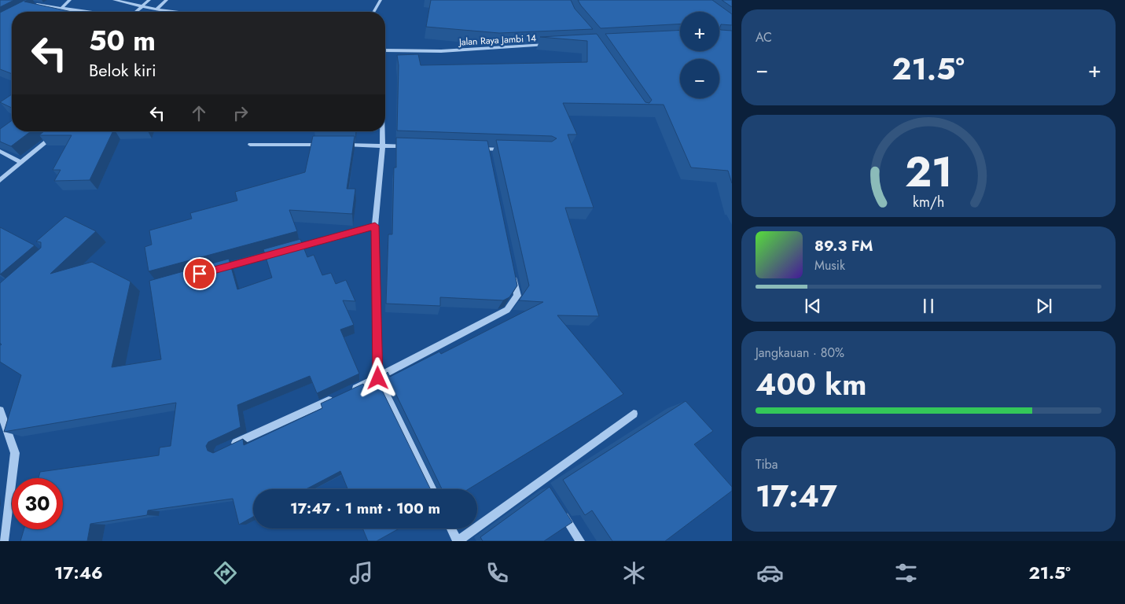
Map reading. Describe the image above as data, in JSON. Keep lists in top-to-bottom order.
{
  "streets": {
    "street": ["Jalan Raya Jambi 14"]
  },
  "page": {
    "tile": [
      "AC",
      ["Jangkauan · 80%", "400 km"],
      ["Tiba", "17:47"]
    ],
    "map_buttons": ["+", "−"],
    "turn": ["50 m", "Belok kiri"],
    "heat": ["−", "21.5°", "+"],
    "song": ["89.3 FM", "Musik"],
    "limit": "30",
    "trip": "17:47 · 1 mnt · 100 m",
    "tabs": ["17:46", "21.5°"],
    "gauge": ["21", "km/h"]
  }
}
